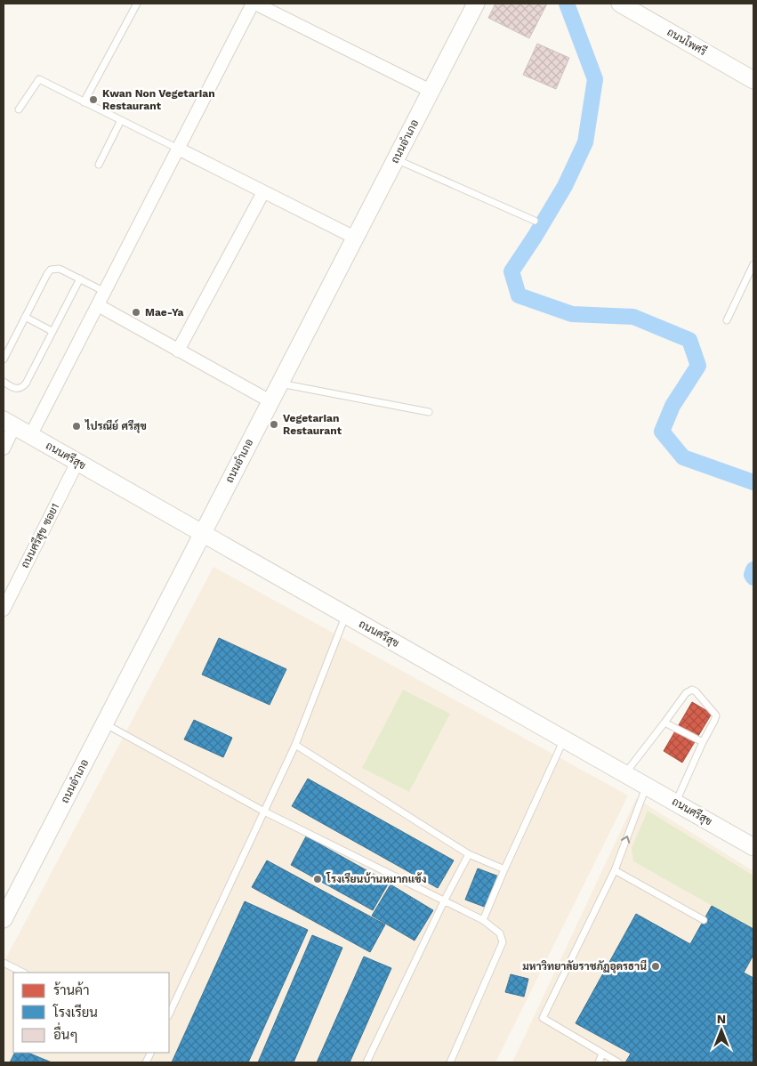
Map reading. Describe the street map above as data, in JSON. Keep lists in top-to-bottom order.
{
  "streets": {
    "street": [
      "ถนนโพศรี",
      "ถนนอำเภอ",
      "ถนนศรีสุข",
      "ถนนศรีสุข ซอย1"
    ]
  },
  "crossings": [
    ["ถนนอำเภอ", "ถนนศรีสุข"],
    ["ถนนศรีสุข", "ถนนศรีสุข ซอย1"]
  ],
  "places": [
    "Kwan Non Vegetarian Restaurant",
    "Mae-Ya",
    "Vegetarian Restaurant",
    "ไปรณีย์ ศรีสุข",
    "โรงเรียนบ้านหมากแข้ง",
    "มหาวิทยาลัยราชภัฏอุดรธานี"
  ],
  "legend": ["ร้านค้า", "โรงเรียน", "อื่นๆ"],
  "north": "top"
}
